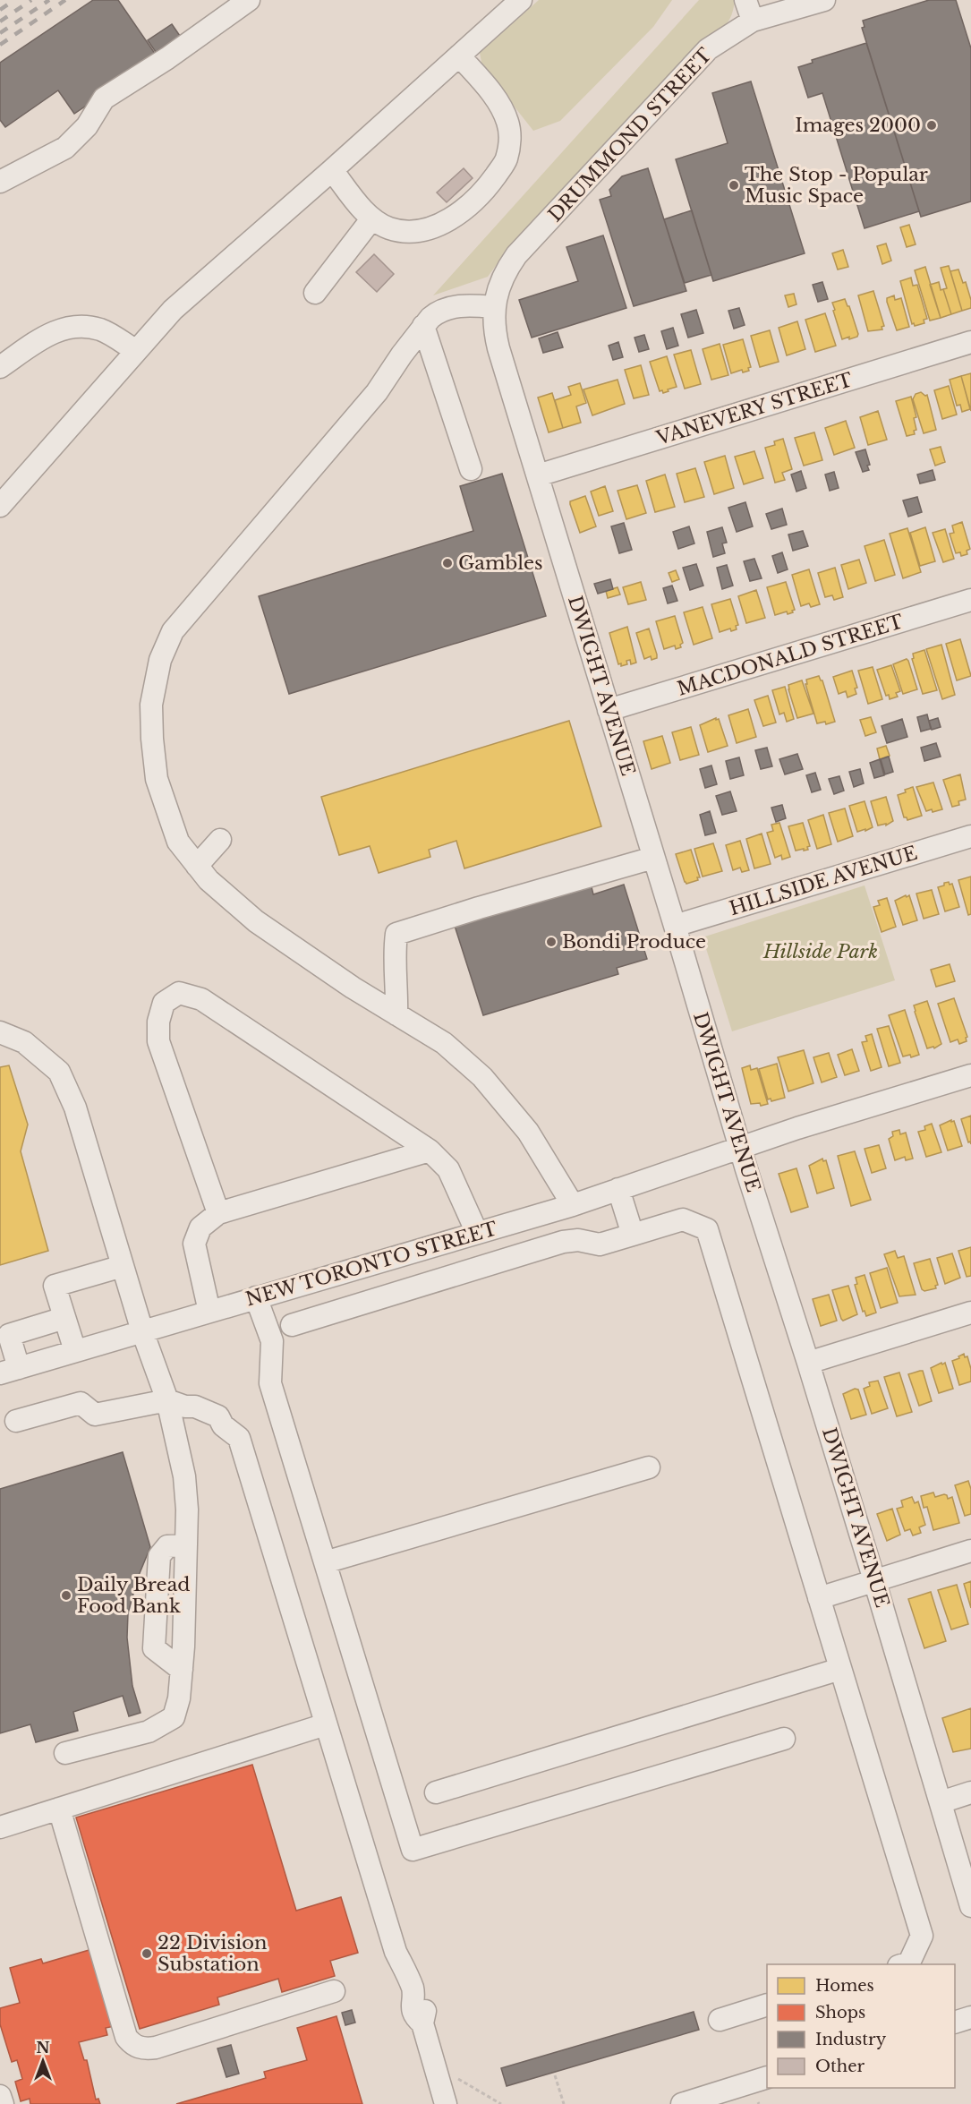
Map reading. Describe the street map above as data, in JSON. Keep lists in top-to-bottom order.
{
  "streets": {
    "street": [
      "DRUMMOND STREET",
      "VANEVERY STREET",
      "MACDONALD STREET",
      "DWIGHT AVENUE",
      "HILLSIDE AVENUE",
      "NEW TORONTO STREET"
    ]
  },
  "crossings": [
    ["DRUMMOND STREET", "DWIGHT AVENUE"],
    ["VANEVERY STREET", "DWIGHT AVENUE"],
    ["MACDONALD STREET", "DWIGHT AVENUE"],
    ["DWIGHT AVENUE", "HILLSIDE AVENUE"],
    ["DWIGHT AVENUE", "NEW TORONTO STREET"]
  ],
  "parks": ["Hillside Park"],
  "places": [
    "Images 2000",
    "The Stop - Popular Music Space",
    "Gambles",
    "Bondi Produce",
    "Daily Bread Food Bank",
    "22 Division Substation"
  ],
  "legend": [
    "Homes",
    "Shops",
    "Industry",
    "Other"
  ],
  "north": "top"
}
